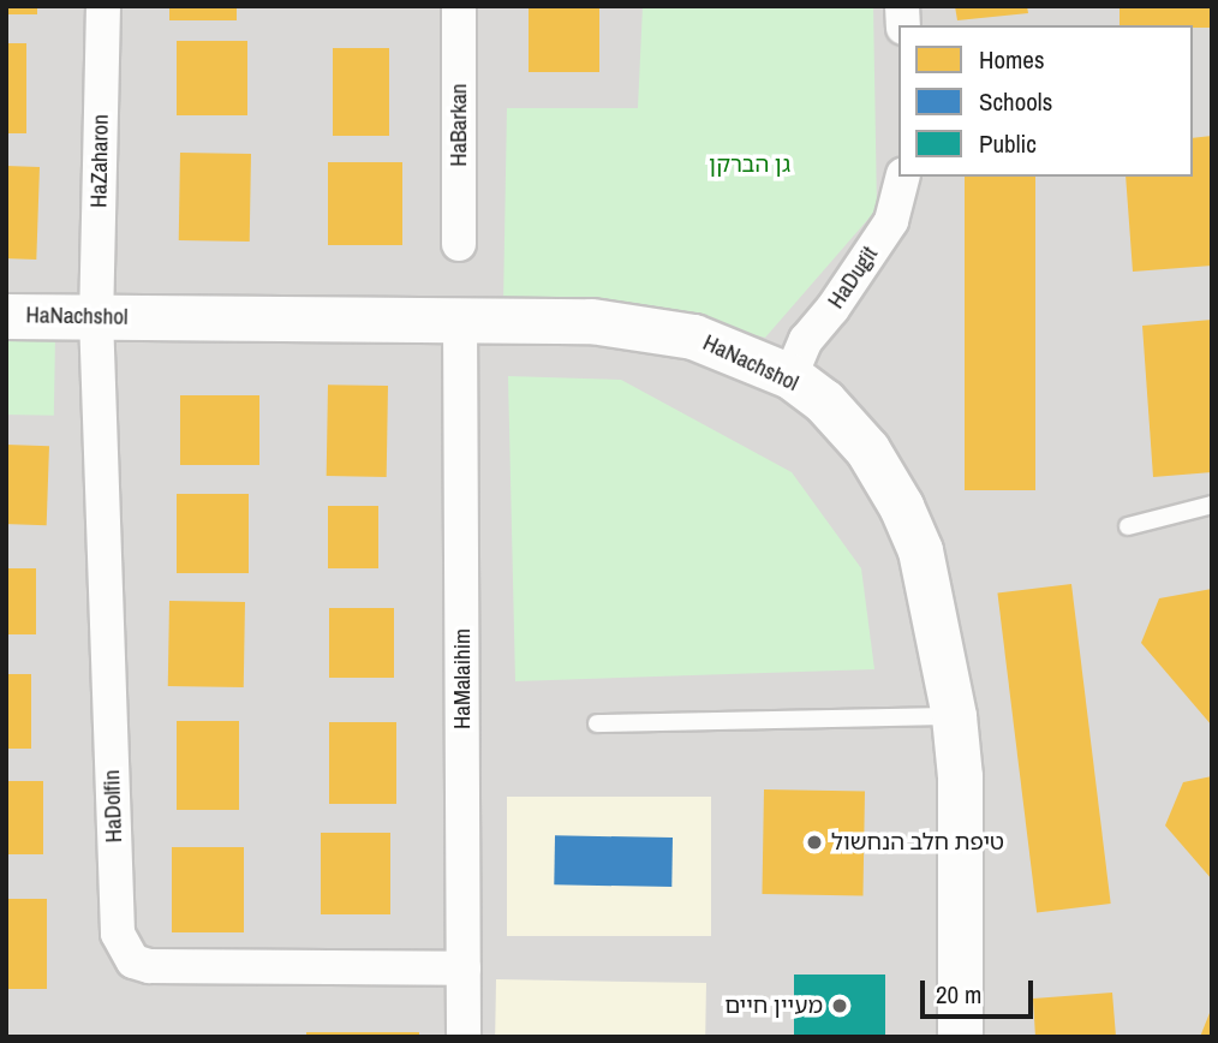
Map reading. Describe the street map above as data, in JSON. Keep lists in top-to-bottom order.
{
  "streets": {
    "street": [
      "HaBarkan",
      "HaZaharon",
      "HaDugit",
      "HaNachshol",
      "HaMalaihim",
      "HaDolfin"
    ]
  },
  "crossings": [
    ["HaZaharon", "HaNachshol"],
    ["HaZaharon", "HaDolfin"],
    ["HaDugit", "HaNachshol"],
    ["HaNachshol", "HaMalaihim"],
    ["HaNachshol", "HaDolfin"],
    ["HaMalaihim", "HaDolfin"]
  ],
  "parks": ["גן הברקן"],
  "places": ["טיפת חלב הנחשול", "מעיין חיים"],
  "legend": ["Homes", "Schools", "Public"],
  "scale_bar": "20 m"
}
